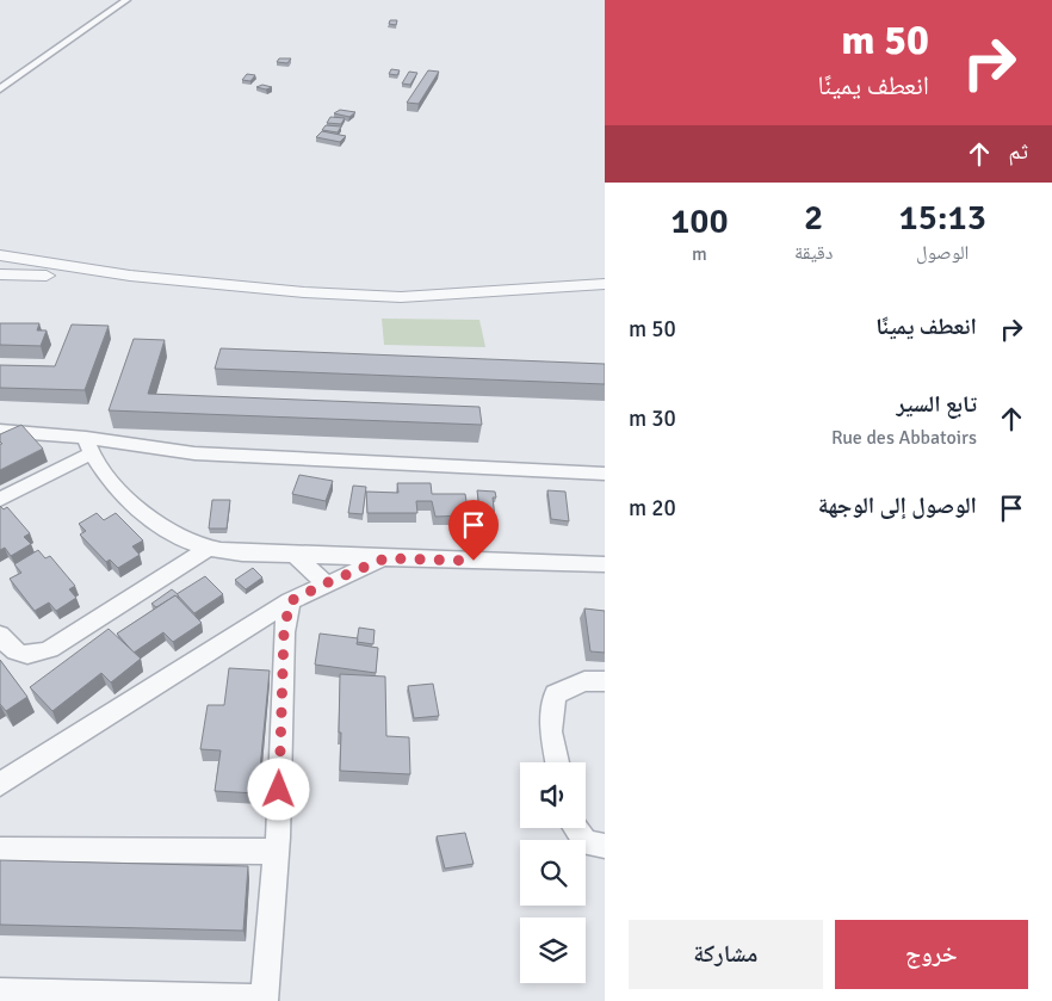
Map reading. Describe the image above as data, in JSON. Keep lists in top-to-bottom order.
{
  "page": {
    "turn": ["50 m", "انعطف يمينًا"],
    "then": "ثم",
    "eta": [
      "15:13",
      "الوصول",
      "2",
      "دقيقة",
      "100",
      "m"
    ],
    "list": [
      {
        "name": "انعطف يمينًا",
        "value": "50 m"
      },
      {
        "name": "تابع السير",
        "note": "Rue des Abbatoirs",
        "value": "30 m"
      },
      {
        "name": "الوصول إلى الوجهة",
        "value": "20 m"
      }
    ],
    "buttons": ["خروج", "مشاركة"]
  }
}
